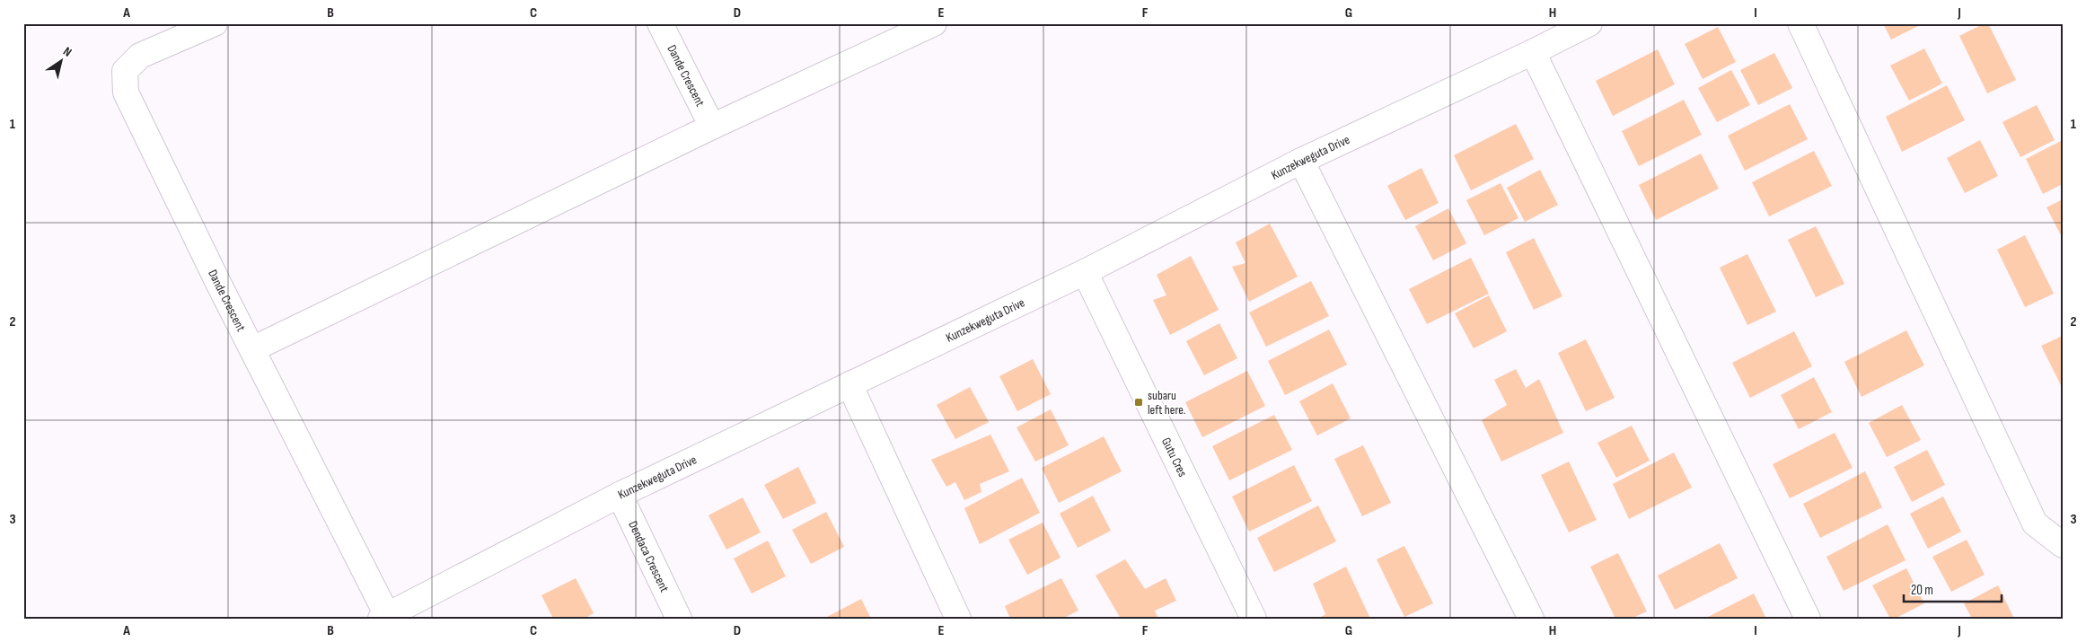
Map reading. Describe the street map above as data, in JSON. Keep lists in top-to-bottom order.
{
  "streets": {
    "street": [
      "Dande Crescent",
      "Kunzekweguta Drive",
      "Gutu Cres",
      "Dendaca Crescent"
    ]
  },
  "crossings": [
    ["Dande Crescent", "Kunzekweguta Drive"],
    ["Kunzekweguta Drive", "Gutu Cres"],
    ["Kunzekweguta Drive", "Dendaca Crescent"]
  ],
  "places": {
    "transit": ["subaru left here."]
  },
  "scale_bar": "20 m",
  "north": "top right",
  "grid": {
    "columns": [
      "A",
      "B",
      "C",
      "D",
      "E",
      "F",
      "G",
      "H",
      "I",
      "J"
    ],
    "rows": ["1", "2", "3"]
  }
}
